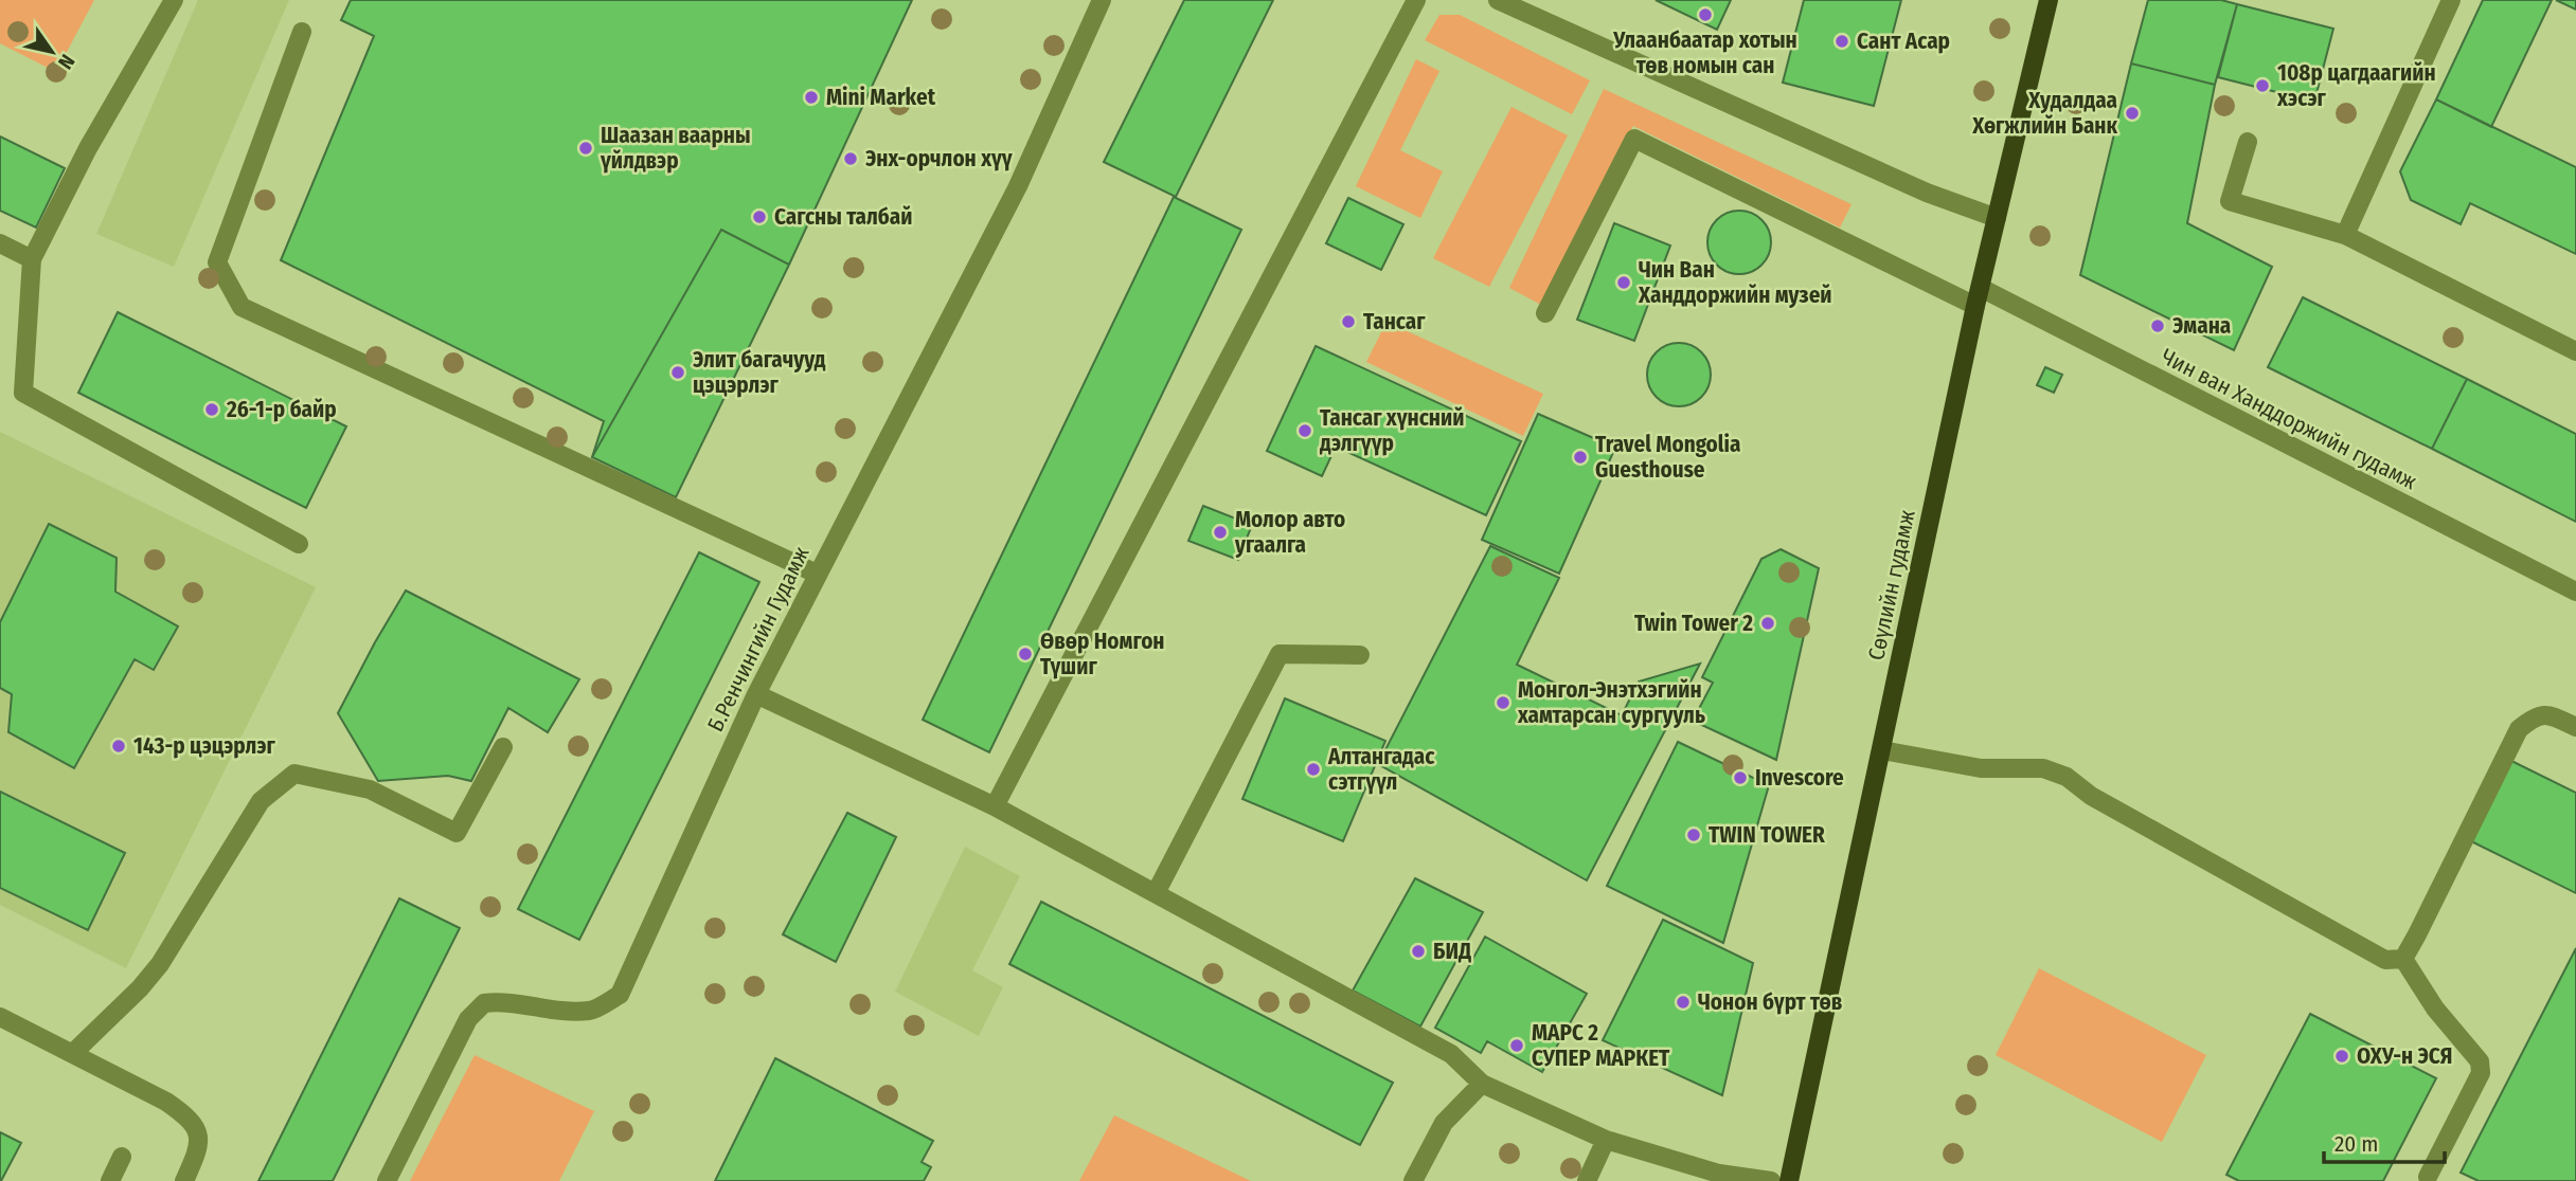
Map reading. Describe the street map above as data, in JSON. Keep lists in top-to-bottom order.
{
  "streets": {
    "main road": ["Сөүлийн гудамж"],
    "street": ["Чин ван Ханддоржийн гудамж", "Б.Ренчингийн Гудамж"]
  },
  "crossings": [
    ["Чин ван Ханддоржийн гудамж", "Сөүлийн гудамж"]
  ],
  "places": [
    "Улаанбаатар хотын төв номын сан",
    "Сант Асар",
    "108р цагдаагийн хэсэг",
    "Mini Market",
    "Худалдаа Хөгжлийн Банк",
    "Шаазан ваарны үйлдвэр",
    "Энх-орчлон хүү",
    "Сагсны талбай",
    "Чин Ван Ханддоржийн музей",
    "Тансаг",
    "Эмана",
    "Элит багачууд цэцэрлэг",
    "26-1-р байр",
    "Тансаг хүнсний дэлгүүр",
    "Travel Mongolia Guesthouse",
    "Молор авто угаалга",
    "Twin Tower 2",
    "Өвөр Номгон Түшиг",
    "Монгол-Энэтхэгийн хамтарсан сургууль",
    "143-р цэцэрлэг",
    "Алтангадас сэтгүүл",
    "Invescore",
    "TWIN TOWER",
    "БИД",
    "Чонон бүрт төв",
    "МАРС 2 СУПЕР МАРКЕТ",
    "ОХУ-н ЭСЯ"
  ],
  "scale_bar": "20 m",
  "north": "bottom right"
}
